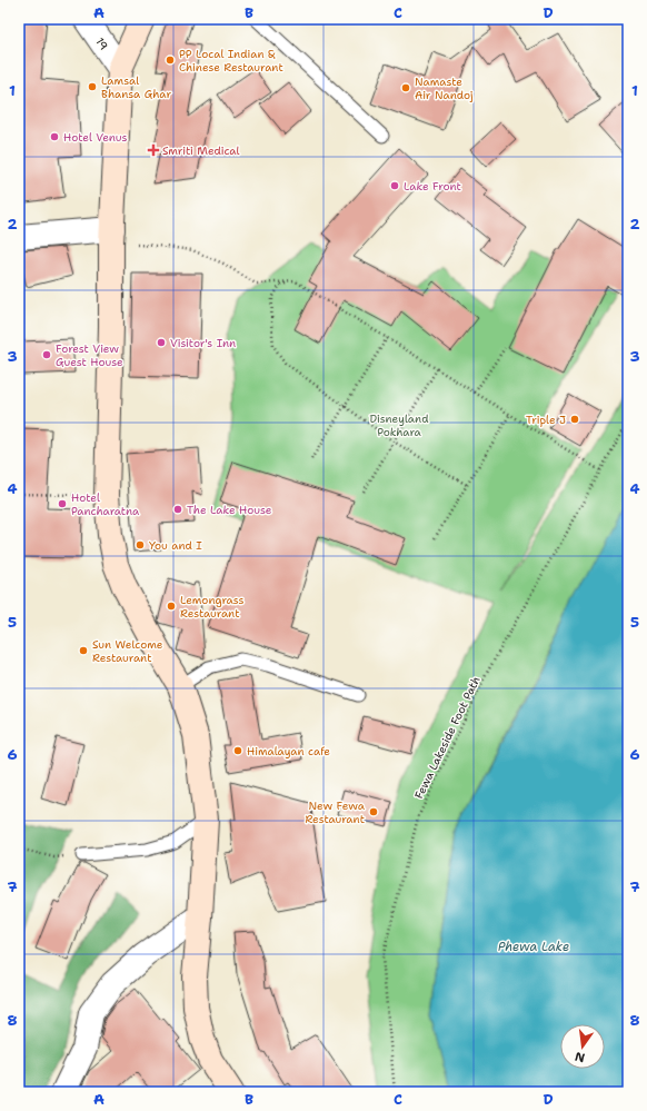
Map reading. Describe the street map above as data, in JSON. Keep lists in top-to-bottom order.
{
  "streets": {
    "street": ["19"],
    "path": ["Fewa Lakeside Foot Path"]
  },
  "water": ["Phewa Lake"],
  "parks": ["Disneyland Pokhara"],
  "places": {
    "other": [
      "PP Local Indian & Chinese Restaurant",
      "Lamsal Bhansa Ghar",
      "Namaste Air Nandoj",
      "Hotel Venus",
      "Lake Front",
      "Visitor's Inn",
      "Forest View Guest House",
      "Triple J",
      "Hotel Pancharatna",
      "The Lake House",
      "You and I",
      "Lemongrass Restaurant",
      "Sun Welcome Restaurant",
      "Himalayan cafe",
      "New Fewa Restaurant"
    ],
    "health": ["Smriti Medical"]
  },
  "north": "bottom",
  "grid": {
    "columns": [
      "A",
      "B",
      "C",
      "D"
    ],
    "rows": [
      "1",
      "2",
      "3",
      "4",
      "5",
      "6",
      "7",
      "8"
    ]
  }
}
